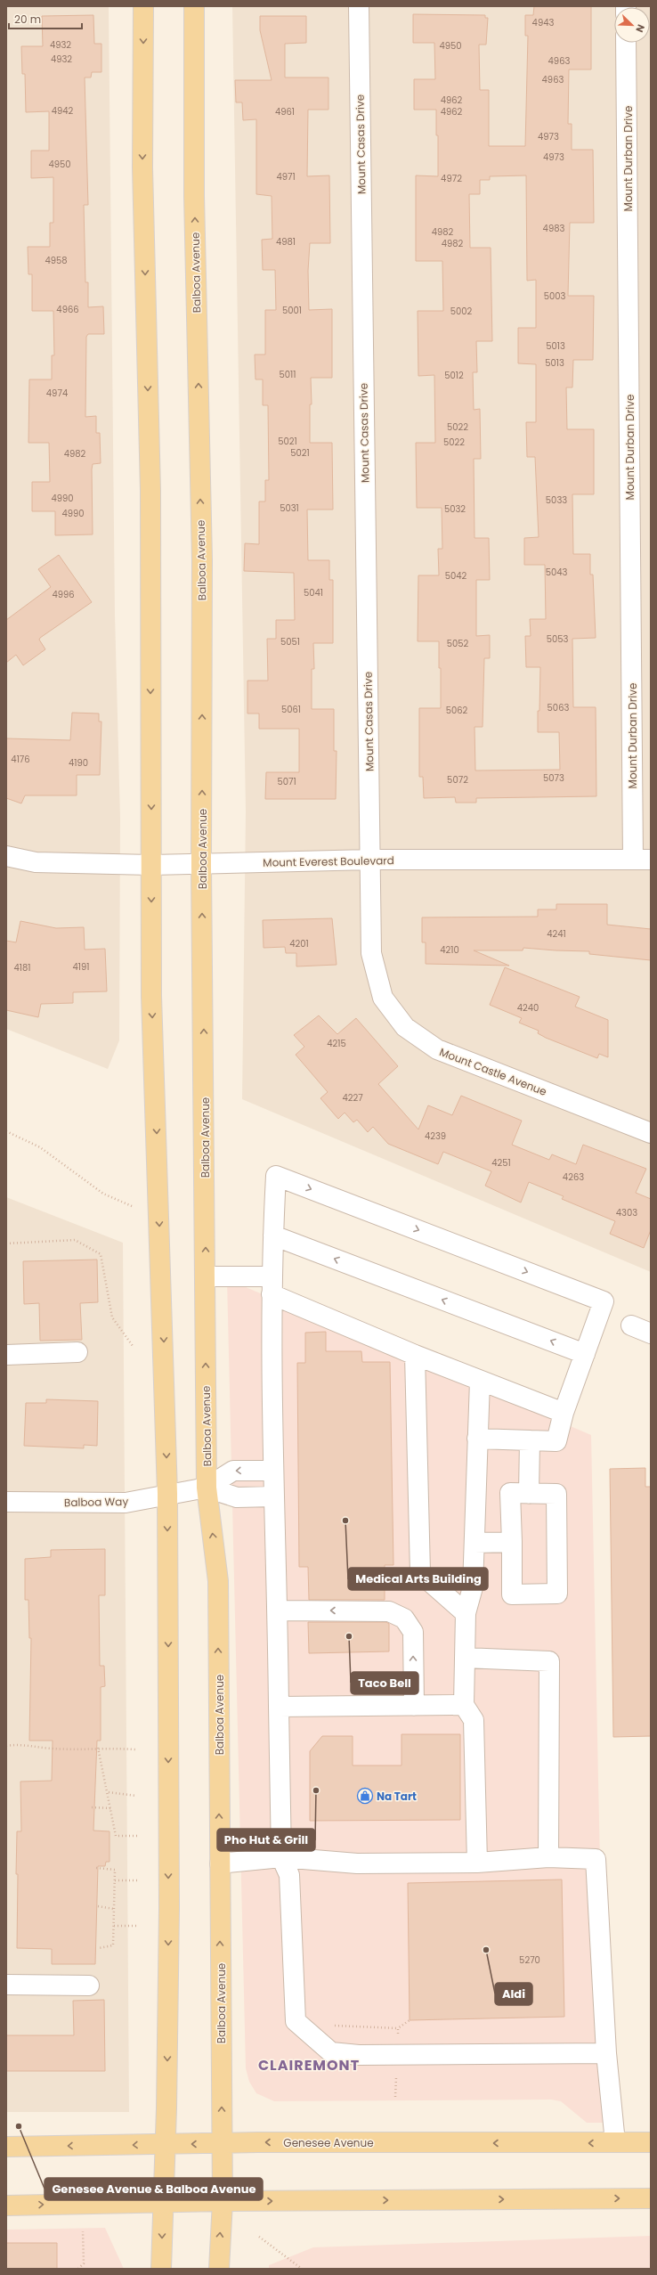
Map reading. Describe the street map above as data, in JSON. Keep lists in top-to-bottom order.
{
  "streets": {
    "main road": ["Balboa Avenue", "Genesee Avenue"],
    "street": [
      "Mount Casas Drive",
      "Mount Durban Drive",
      "Mount Everest Boulevard",
      "Mount Castle Avenue",
      "Balboa Way"
    ]
  },
  "crossings": [
    ["Mount Casas Drive", "Mount Everest Boulevard"],
    ["Mount Casas Drive", "Mount Castle Avenue"],
    ["Mount Durban Drive", "Mount Everest Boulevard"],
    ["Balboa Avenue", "Mount Everest Boulevard"],
    ["Balboa Avenue", "Balboa Way"],
    ["Balboa Avenue", "Genesee Avenue"],
    ["Mount Everest Boulevard", "Mount Castle Avenue"]
  ],
  "districts": ["CLAIREMONT"],
  "places": {
    "other": [
      "Medical Arts Building",
      "Taco Bell",
      "Pho Hut & Grill",
      "Aldi",
      "Genesee Avenue & Balboa Avenue"
    ],
    "shop": ["Na Tart"]
  },
  "house_numbers": [
    "4943",
    "4932",
    "4950",
    "4932",
    "4963",
    "4963",
    "4962",
    "4942",
    "4961",
    "4962",
    "4973",
    "4973",
    "4950",
    "4971",
    "4972",
    "4983",
    "4982",
    "4981",
    "4982",
    "4958",
    "5003",
    "4966",
    "5001",
    "5002",
    "5013",
    "5013",
    "5011",
    "5012",
    "4974",
    "5022",
    "5021",
    "5022",
    "5021",
    "4982",
    "4990",
    "5033",
    "5031",
    "5032",
    "4990",
    "5043",
    "5042",
    "5041",
    "4996",
    "5053",
    "5051",
    "5052",
    "5063",
    "5061",
    "5062",
    "4176",
    "4190",
    "5073",
    "5072",
    "5071",
    "4241",
    "4201",
    "4210",
    "4191",
    "4181",
    "4240",
    "4215",
    "4227",
    "4239",
    "4251",
    "4263",
    "4303",
    "5270"
  ],
  "scale_bar": "20 m",
  "north": "bottom right"
}
